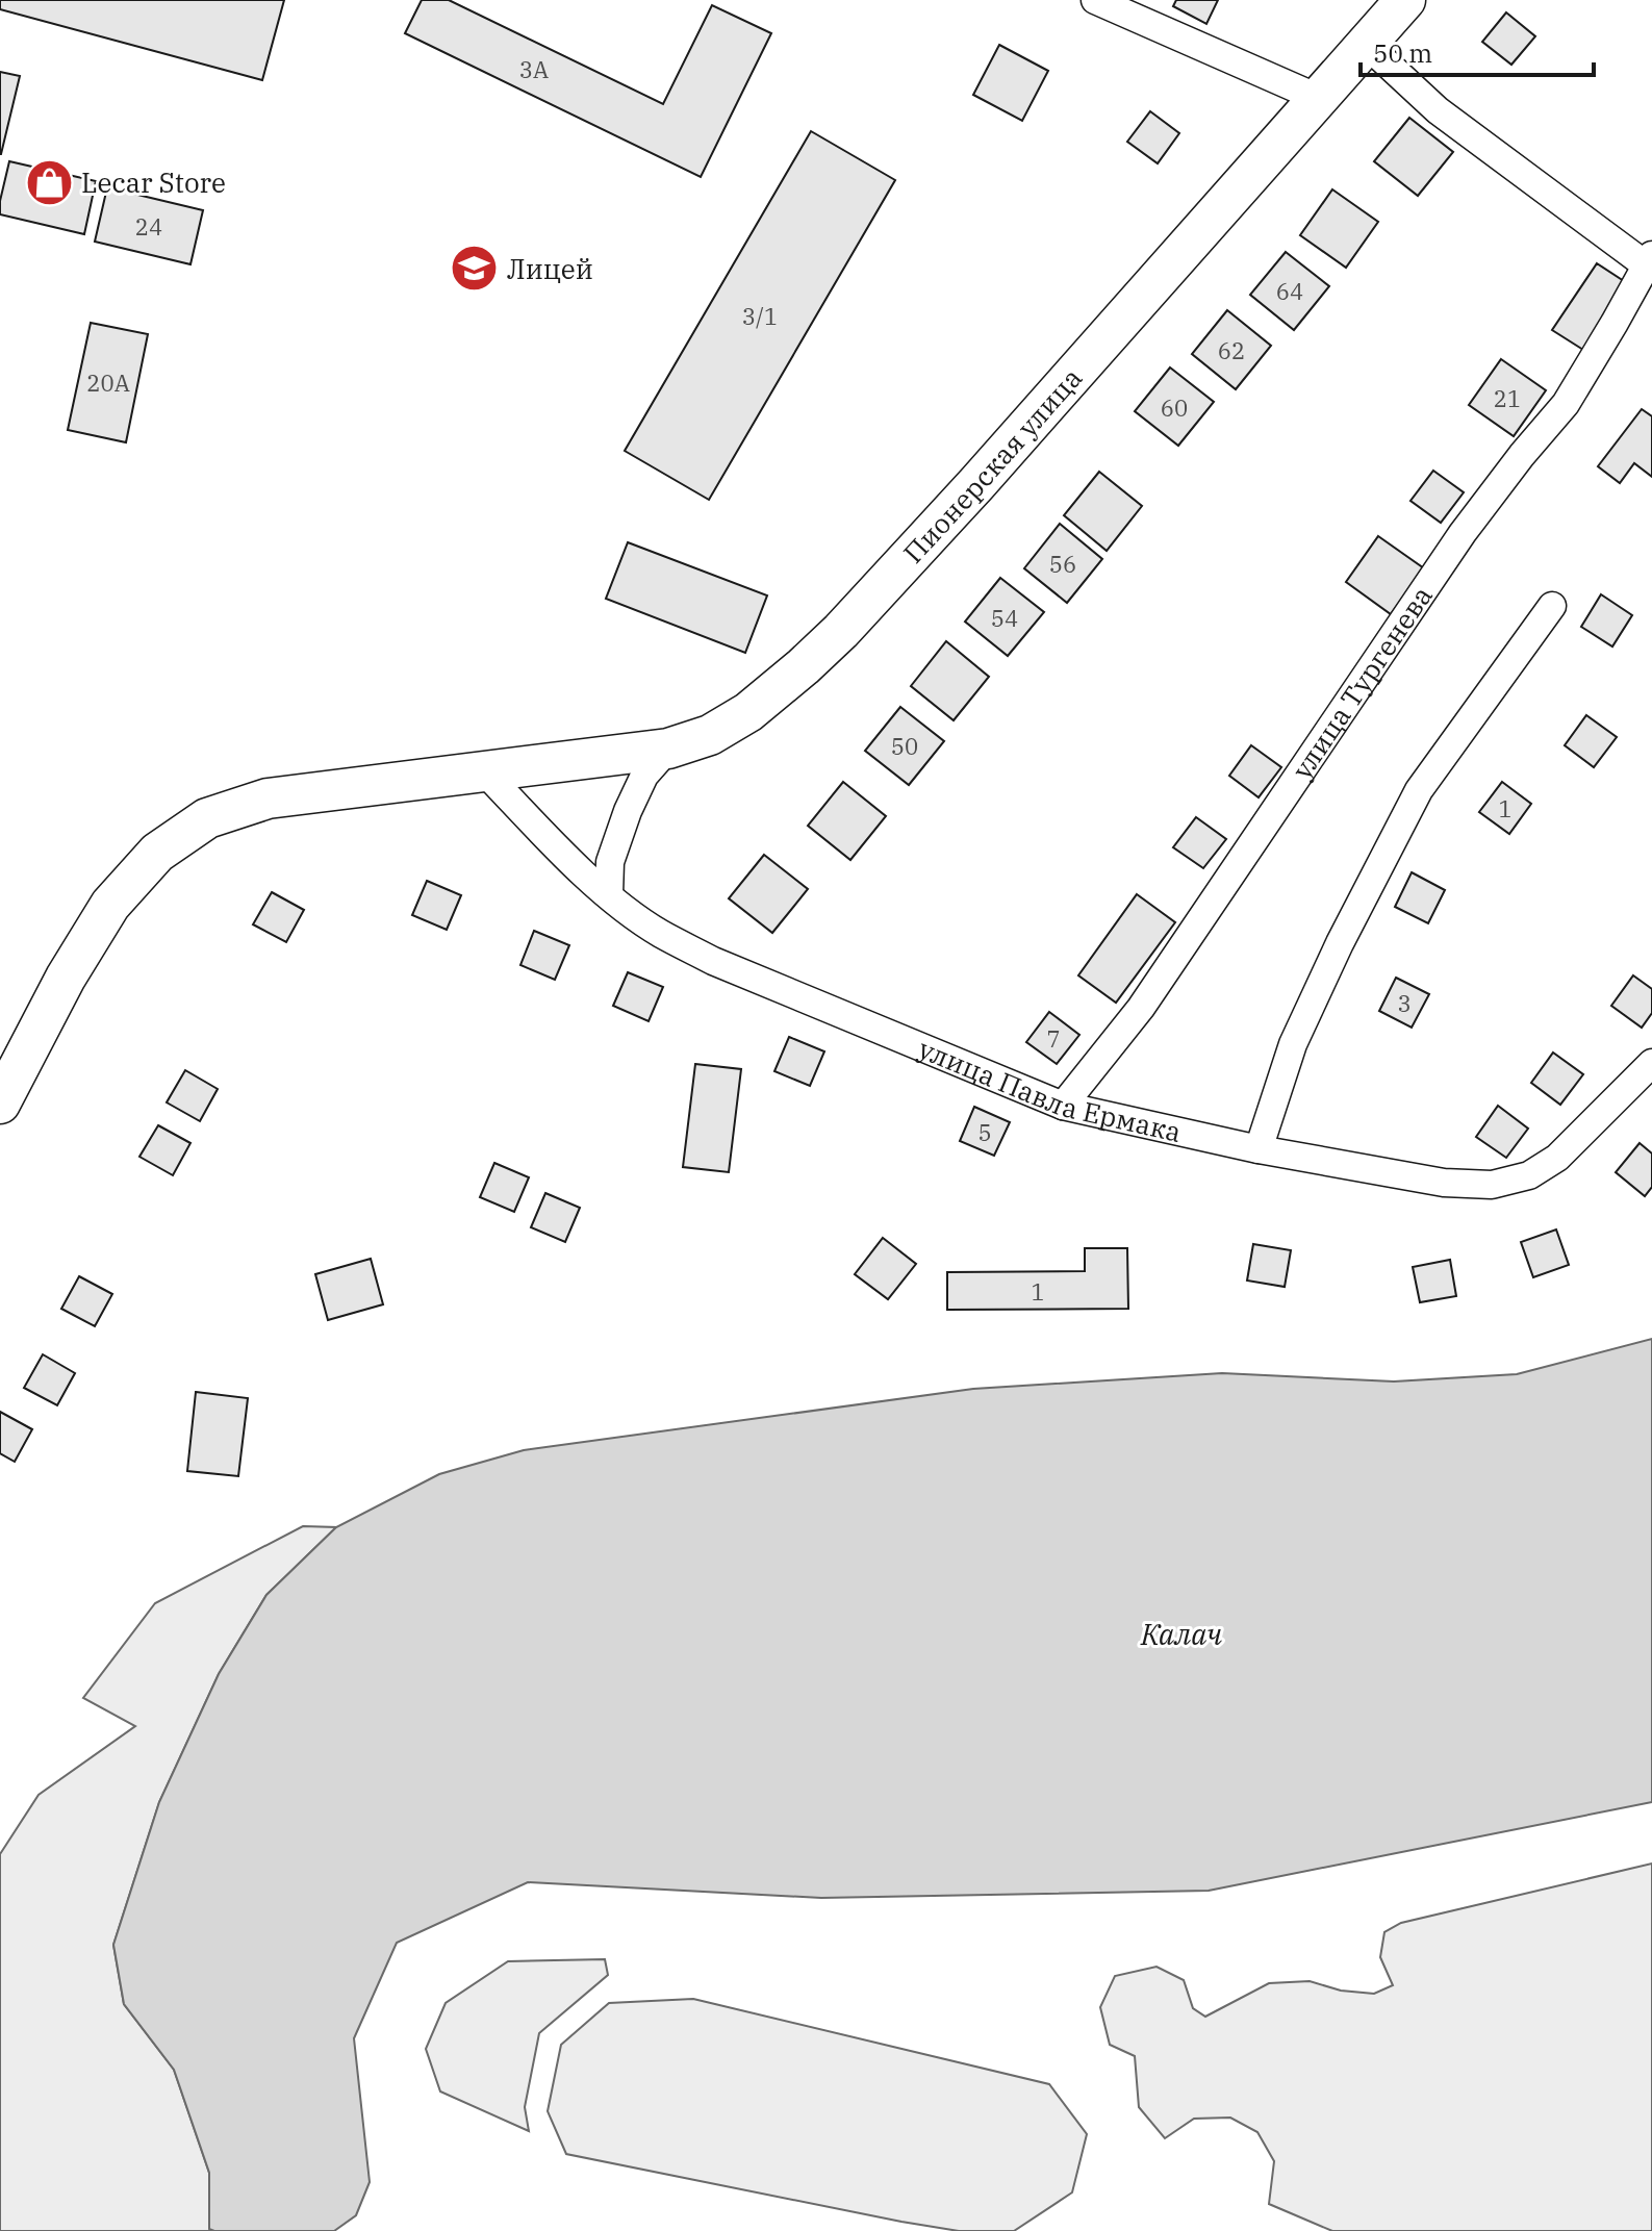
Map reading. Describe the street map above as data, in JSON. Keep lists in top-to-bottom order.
{
  "streets": {
    "street": ["Пионерская улица", "улица Тургенева", "улица Павла Ермака"]
  },
  "crossings": [
    ["Пионерская улица", "улица Павла Ермака"],
    ["улица Тургенева", "улица Павла Ермака"]
  ],
  "water": ["Калач"],
  "places": {
    "shop": ["Lecar Store"],
    "school or university": ["Лицей"]
  },
  "house_numbers": [
    "3А",
    "24",
    "64",
    "3/1",
    "62",
    "20А",
    "21",
    "60",
    "56",
    "54",
    "50",
    "1",
    "3",
    "7",
    "5",
    "1"
  ],
  "scale_bar": "50 m"
}
